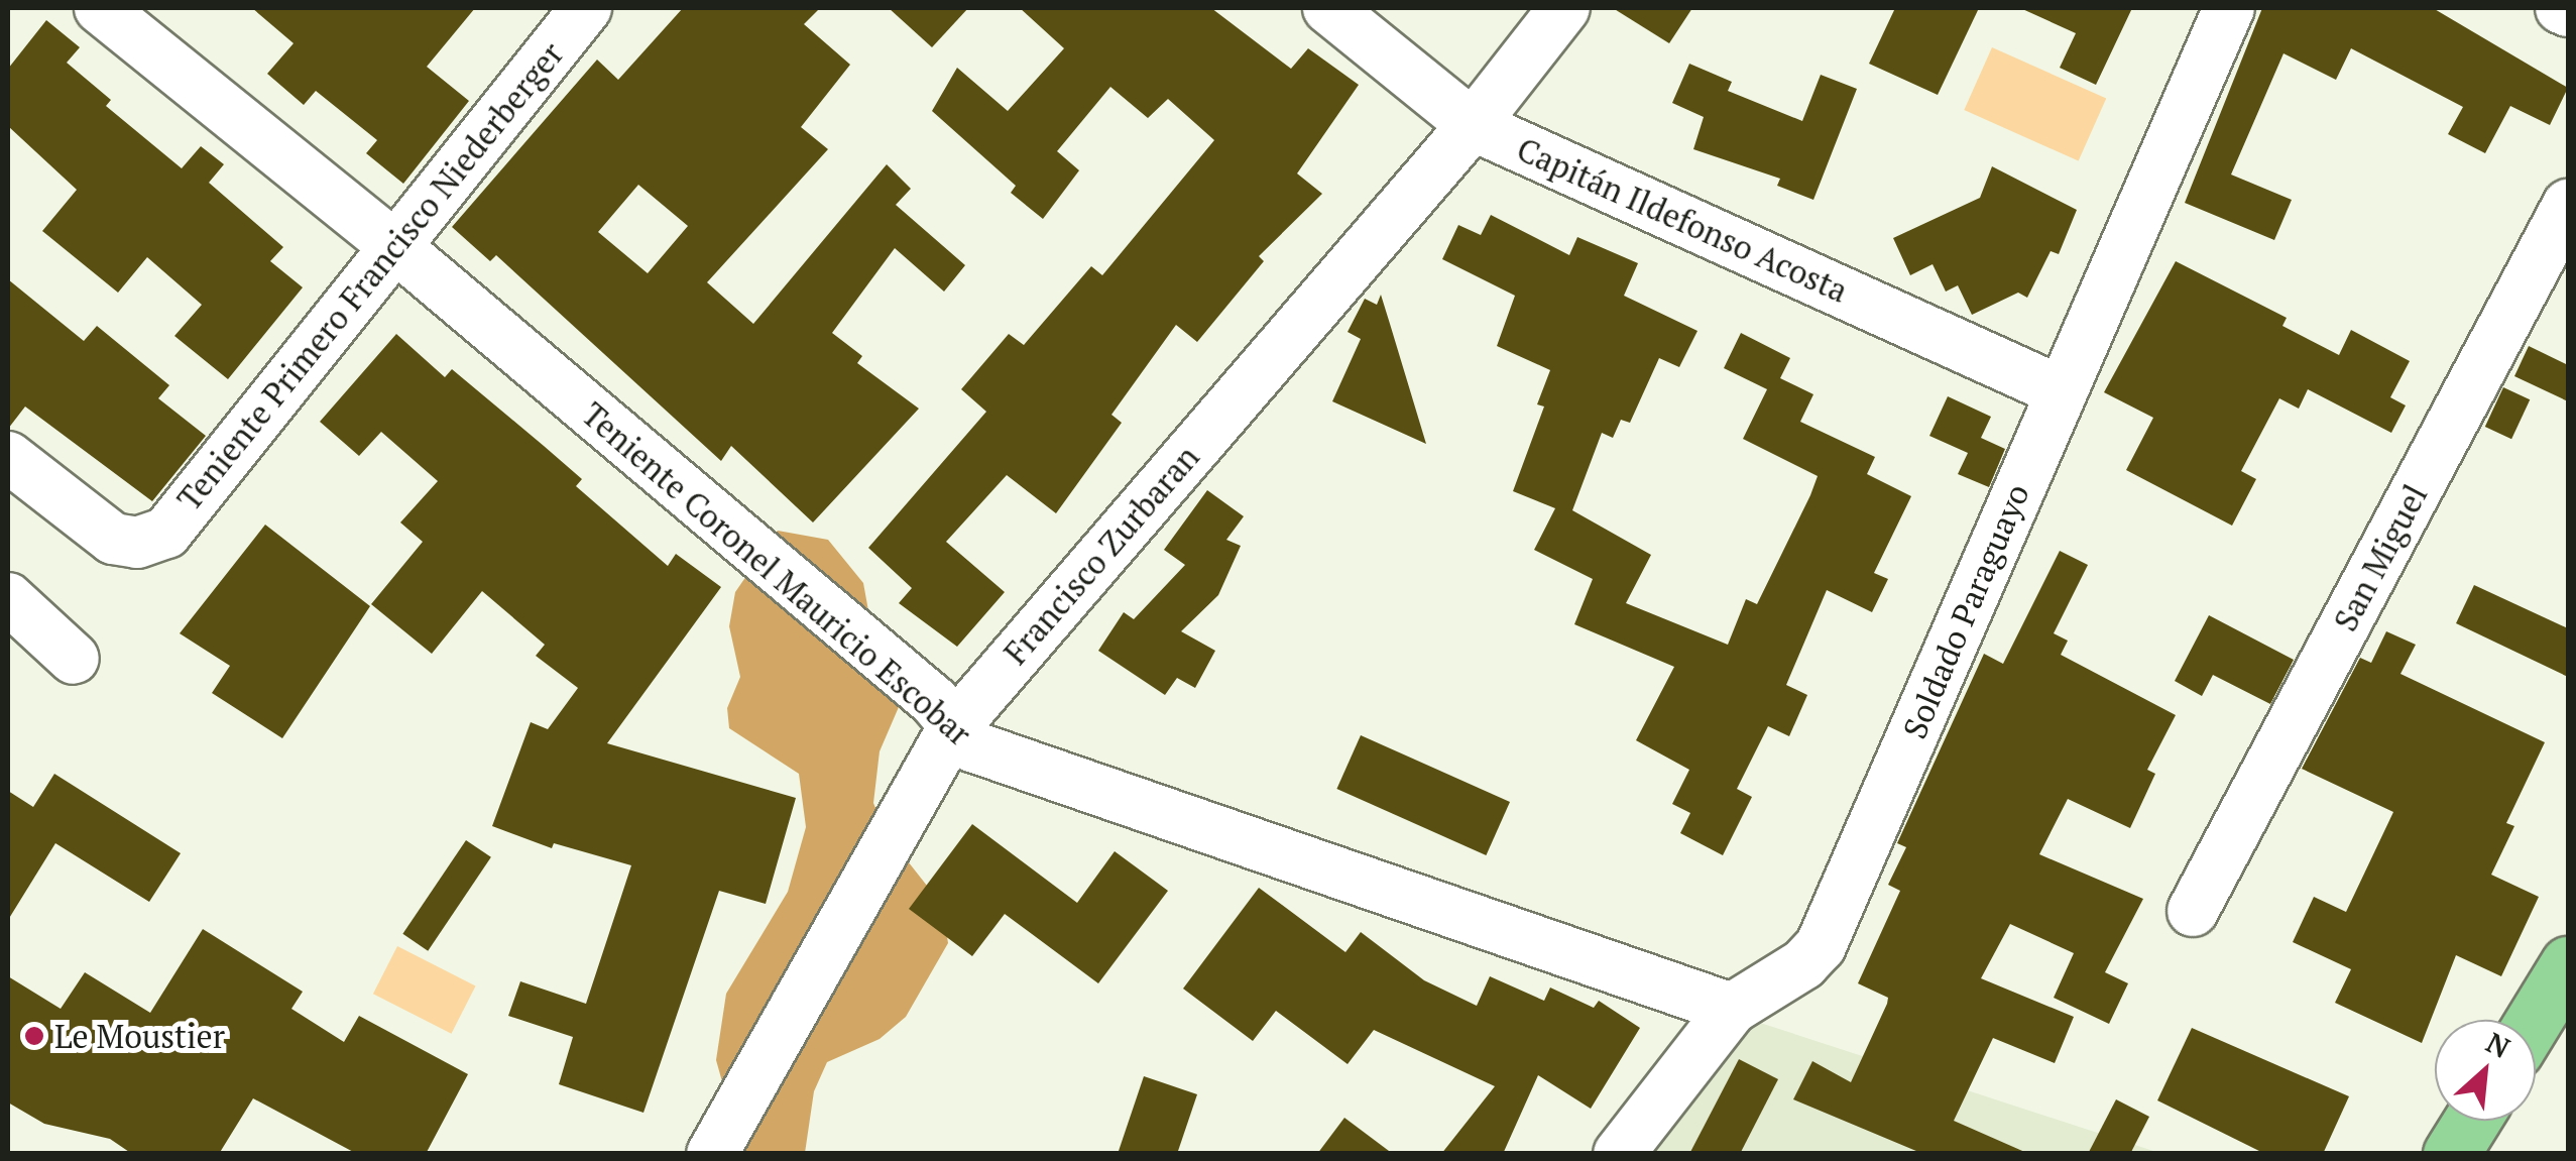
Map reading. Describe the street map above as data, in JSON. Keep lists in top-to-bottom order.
{
  "streets": {
    "street": [
      "Capitán Ildefonso Acosta",
      "Teniente Primero Francisco Niederberger",
      "Francisco Zurbaran",
      "San Miguel",
      "Teniente Coronel Mauricio Escobar",
      "Soldado Paraguayo"
    ]
  },
  "crossings": [
    ["Capitán Ildefonso Acosta", "Francisco Zurbaran"],
    ["Capitán Ildefonso Acosta", "Soldado Paraguayo"],
    ["Teniente Primero Francisco Niederberger", "Teniente Coronel Mauricio Escobar"],
    ["Francisco Zurbaran", "Teniente Coronel Mauricio Escobar"],
    ["Teniente Coronel Mauricio Escobar", "Soldado Paraguayo"]
  ],
  "places": ["Le Moustier"],
  "north": "top right"
}
